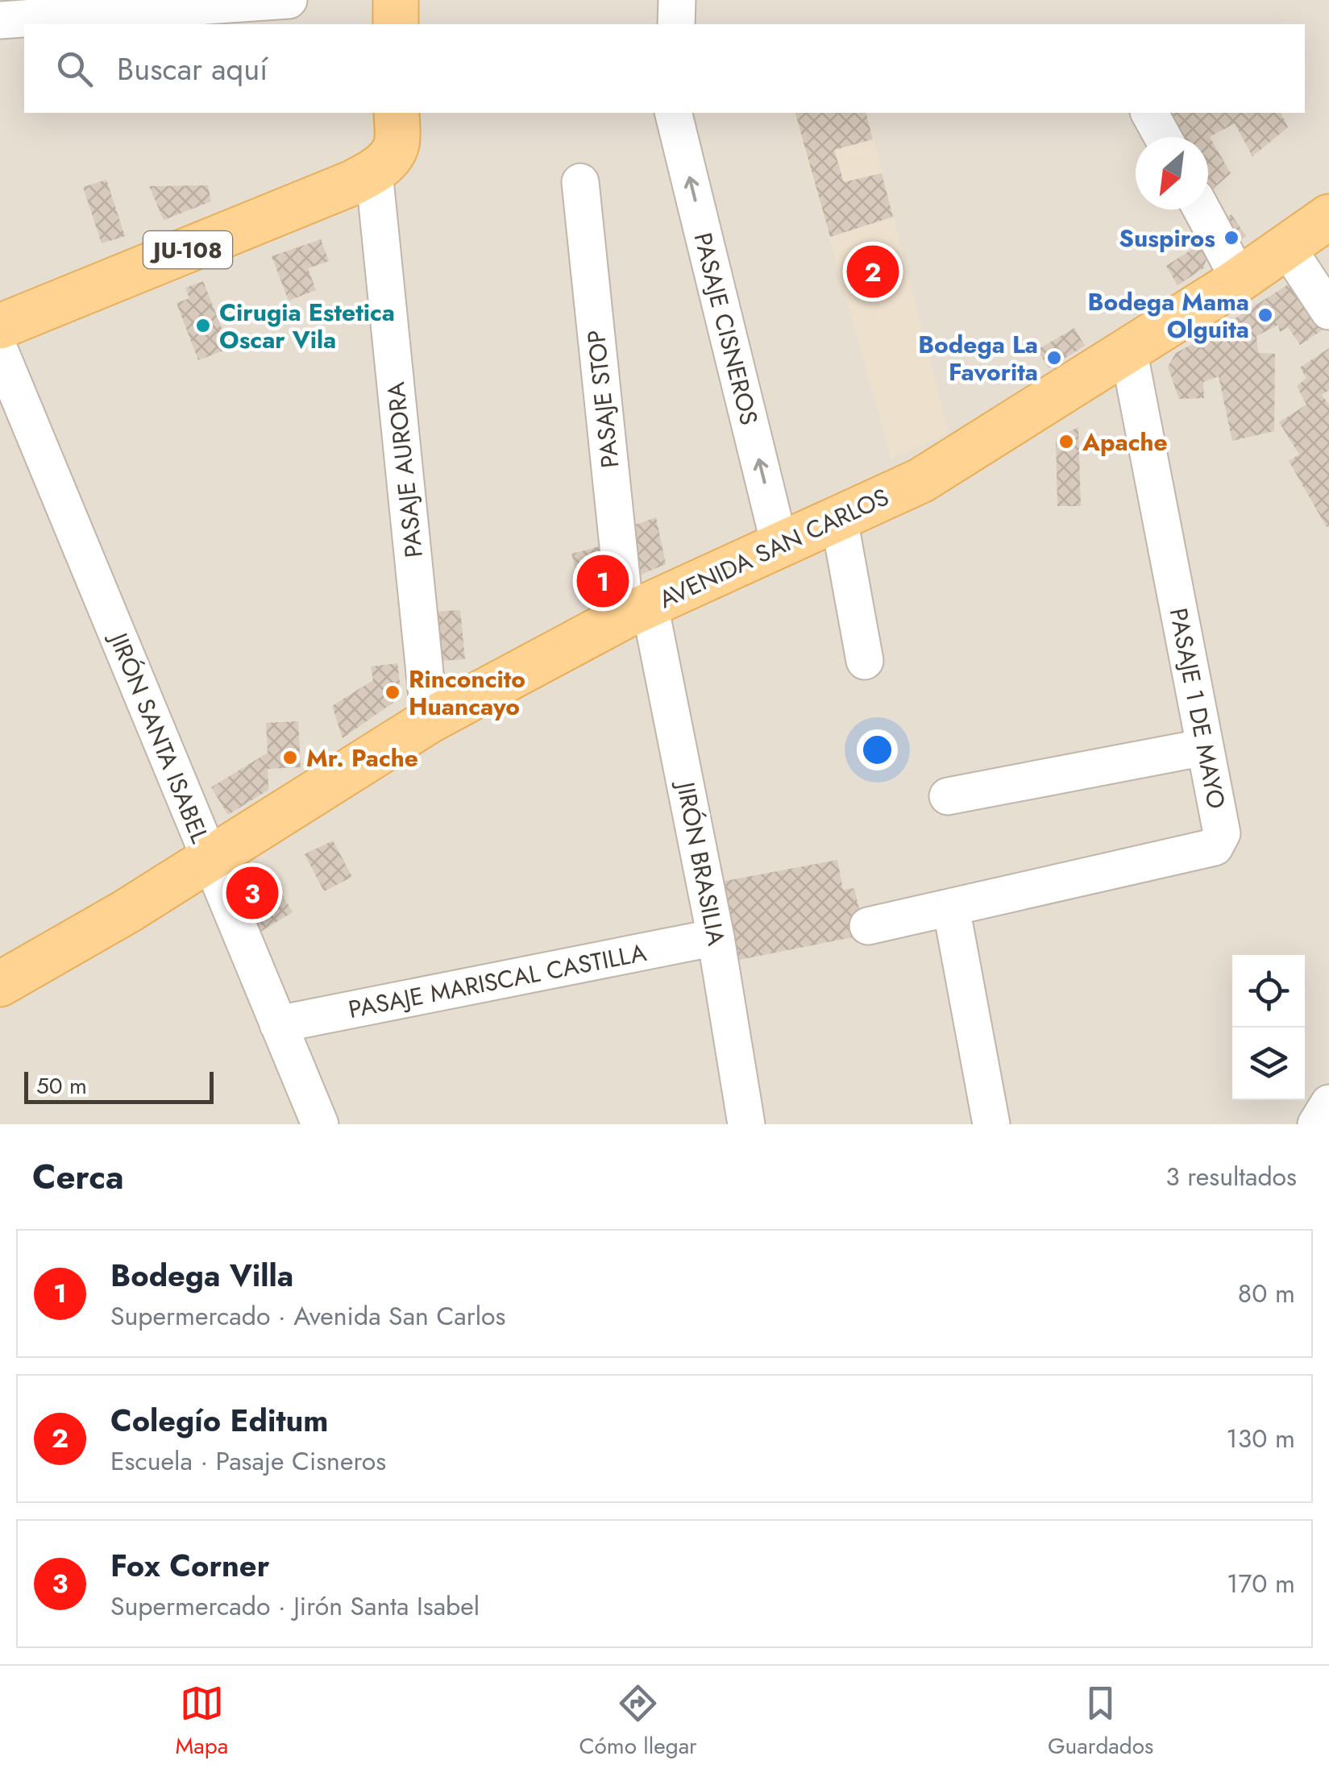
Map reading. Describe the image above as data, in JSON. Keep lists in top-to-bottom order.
{
  "streets": {
    "main road": ["JU-108", "AVENIDA SAN CARLOS"],
    "street": [
      "PASAJE CISNEROS",
      "PASAJE STOP",
      "PASAJE AURORA",
      "PASAJE 1 DE MAYO",
      "JIRÓN SANTA ISABEL",
      "JIRÓN BRASILIA",
      "PASAJE MARISCAL CASTILLA"
    ]
  },
  "crossings": [
    ["JU-108", "PASAJE AURORA"],
    ["PASAJE CISNEROS", "AVENIDA SAN CARLOS"],
    ["PASAJE STOP", "AVENIDA SAN CARLOS"],
    ["PASAJE STOP", "JIRÓN BRASILIA"],
    ["PASAJE AURORA", "AVENIDA SAN CARLOS"],
    ["AVENIDA SAN CARLOS", "PASAJE 1 DE MAYO"],
    ["AVENIDA SAN CARLOS", "JIRÓN SANTA ISABEL"],
    ["AVENIDA SAN CARLOS", "JIRÓN BRASILIA"],
    ["JIRÓN SANTA ISABEL", "PASAJE MARISCAL CASTILLA"],
    ["JIRÓN BRASILIA", "PASAJE MARISCAL CASTILLA"]
  ],
  "one_way": ["PASAJE CISNEROS"],
  "places": [
    "Suspiros",
    "Bodega Mama Olguita",
    "Cirugia Estetica Oscar Vila",
    "Bodega La Favorita",
    "Apache",
    "Rinconcito Huancayo",
    "Mr. Pache"
  ],
  "scale_bar": "50 m",
  "north": "bottom left",
  "page": {
    "search": "Buscar aquí",
    "pins": ["2", "1", "3"],
    "scale": "50 m",
    "heading": ["Cerca", "3 resultados"],
    "list": [
      {
        "mark": "1",
        "name": "Bodega Villa",
        "note": "Supermercado · Avenida San Carlos",
        "value": "80 m"
      },
      {
        "mark": "2",
        "name": "Colegío Editum",
        "note": "Escuela · Pasaje Cisneros",
        "value": "130 m"
      },
      {
        "mark": "3",
        "name": "Fox Corner",
        "note": "Supermercado · Jirón Santa Isabel",
        "value": "170 m"
      }
    ],
    "nav": ["Mapa", "Cómo llegar", "Guardados"]
  }
}
